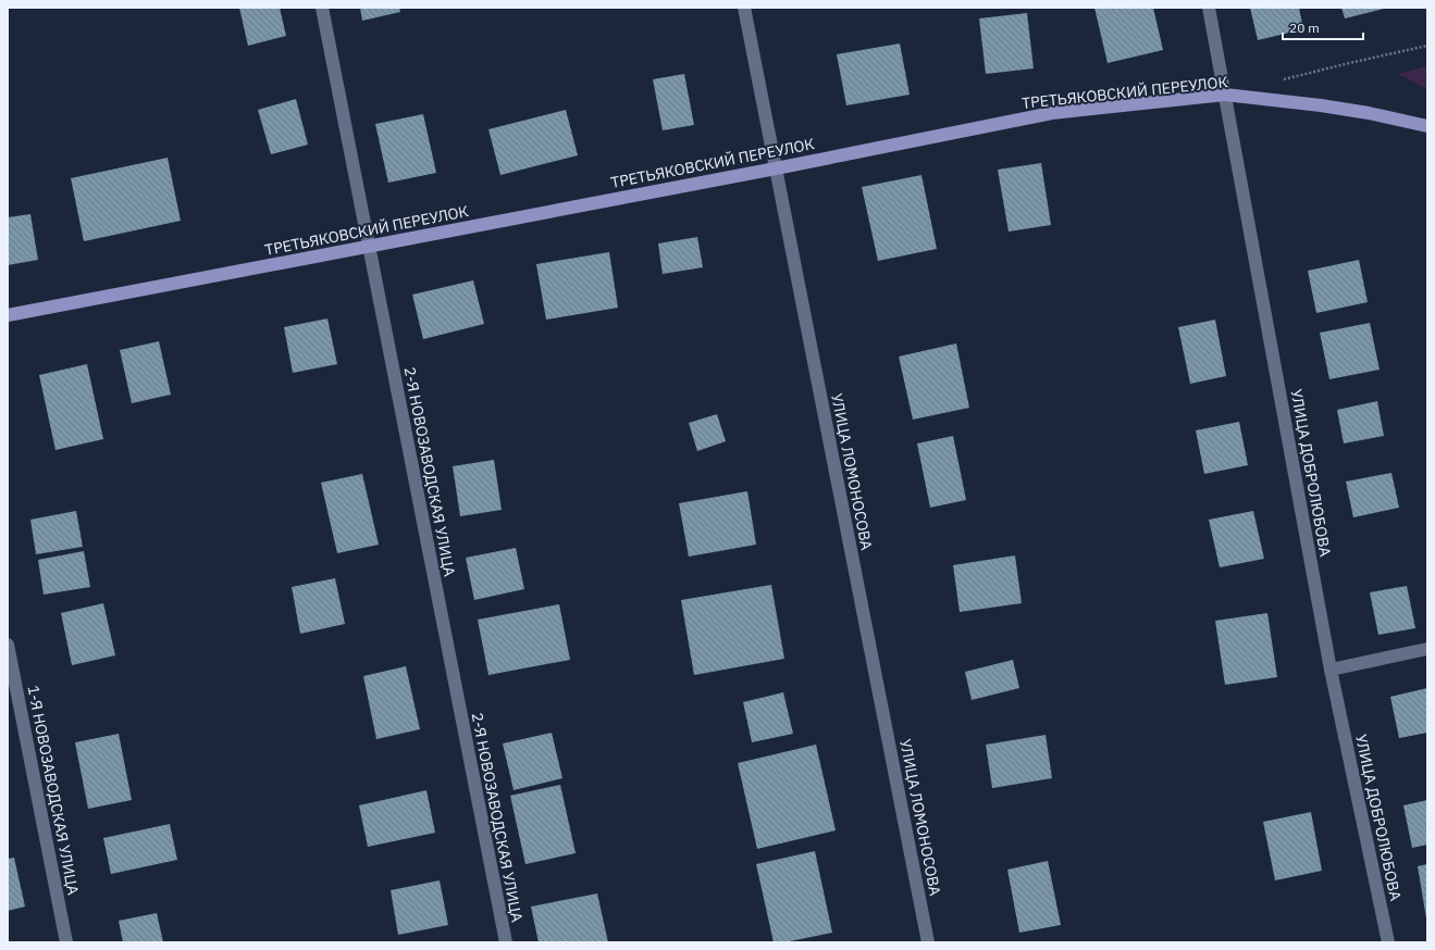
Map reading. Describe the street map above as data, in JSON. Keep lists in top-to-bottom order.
{
  "streets": {
    "main road": ["ТРЕТЬЯКОВСКИЙ ПЕРЕУЛОК"],
    "street": [
      "2-Я НОВОЗАВОДСКАЯ УЛИЦА",
      "УЛИЦА ЛОМОНОСОВА",
      "УЛИЦА ДОБРОЛЮБОВА",
      "1-Я НОВОЗАВОДСКАЯ УЛИЦА"
    ]
  },
  "crossings": [
    ["ТРЕТЬЯКОВСКИЙ ПЕРЕУЛОК", "2-Я НОВОЗАВОДСКАЯ УЛИЦА"],
    ["ТРЕТЬЯКОВСКИЙ ПЕРЕУЛОК", "УЛИЦА ЛОМОНОСОВА"],
    ["ТРЕТЬЯКОВСКИЙ ПЕРЕУЛОК", "УЛИЦА ДОБРОЛЮБОВА"]
  ],
  "scale_bar": "20 m"
}
